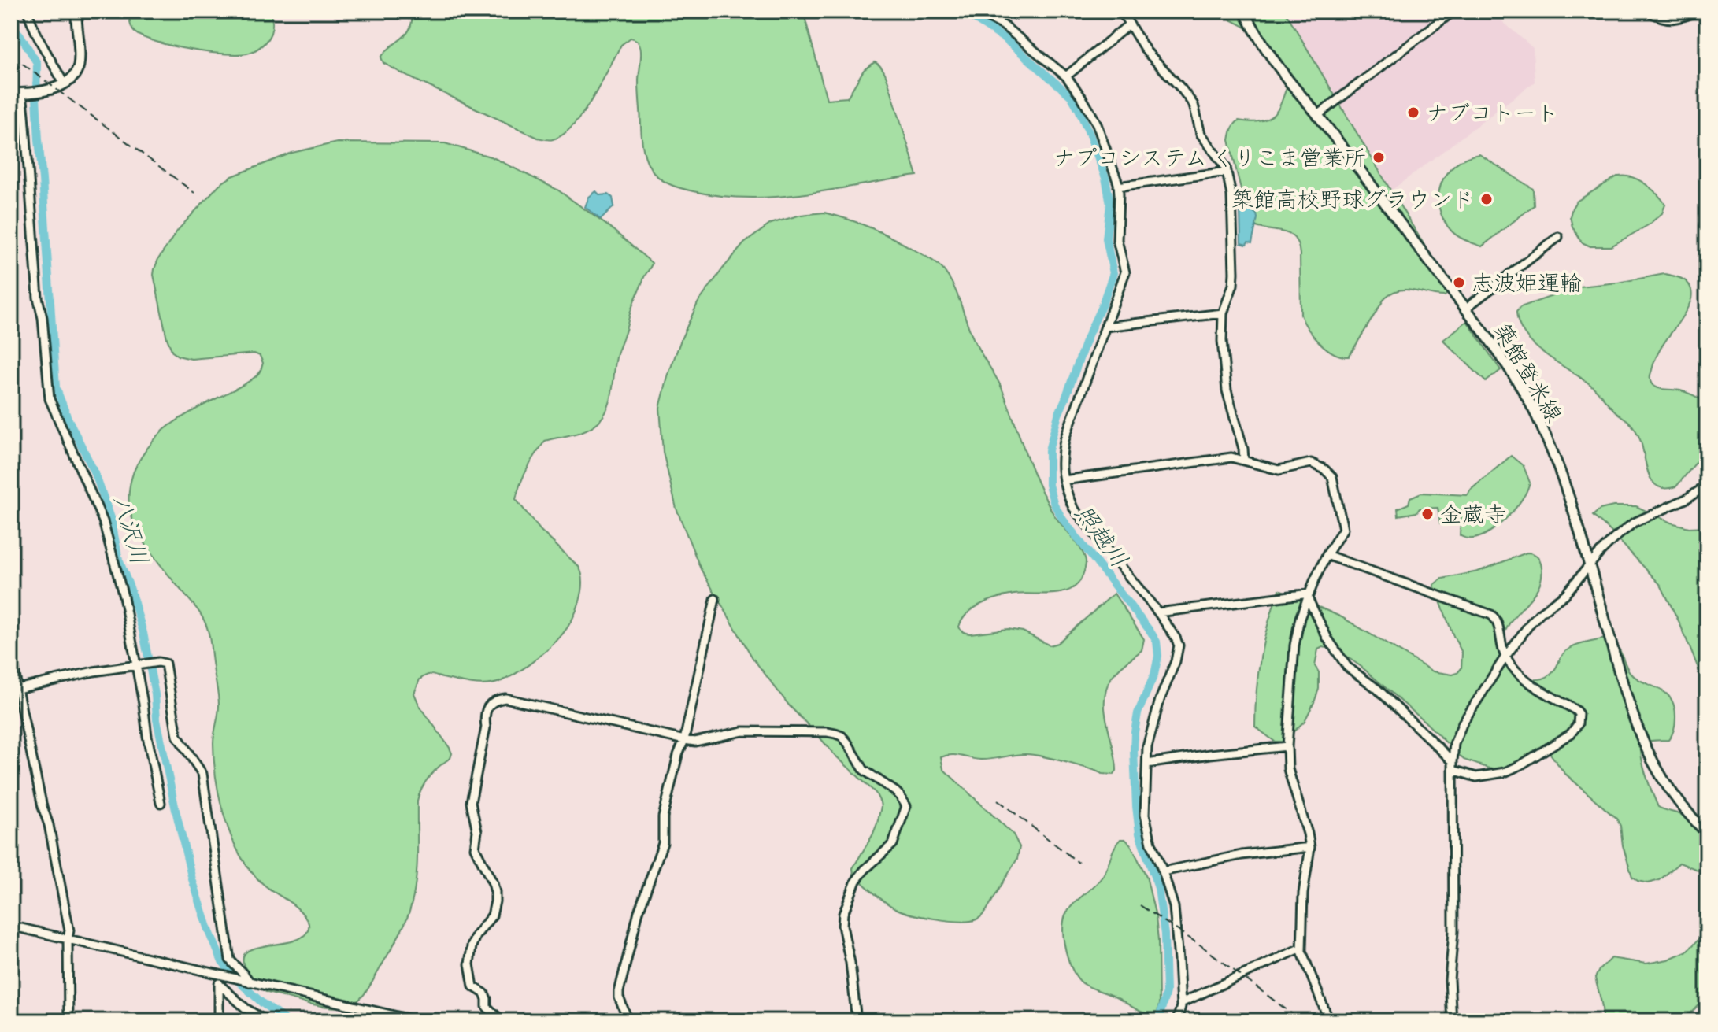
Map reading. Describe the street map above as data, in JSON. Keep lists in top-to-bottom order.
{
  "streets": {
    "main road": ["築館登米線"]
  },
  "water": ["八沢川", "照越川"],
  "places": [
    "ナブコトート",
    "ナプコシステム くりこま営業所",
    "築館高校野球グラウンド",
    "志波姫運輸",
    "金蔵寺"
  ]
}
